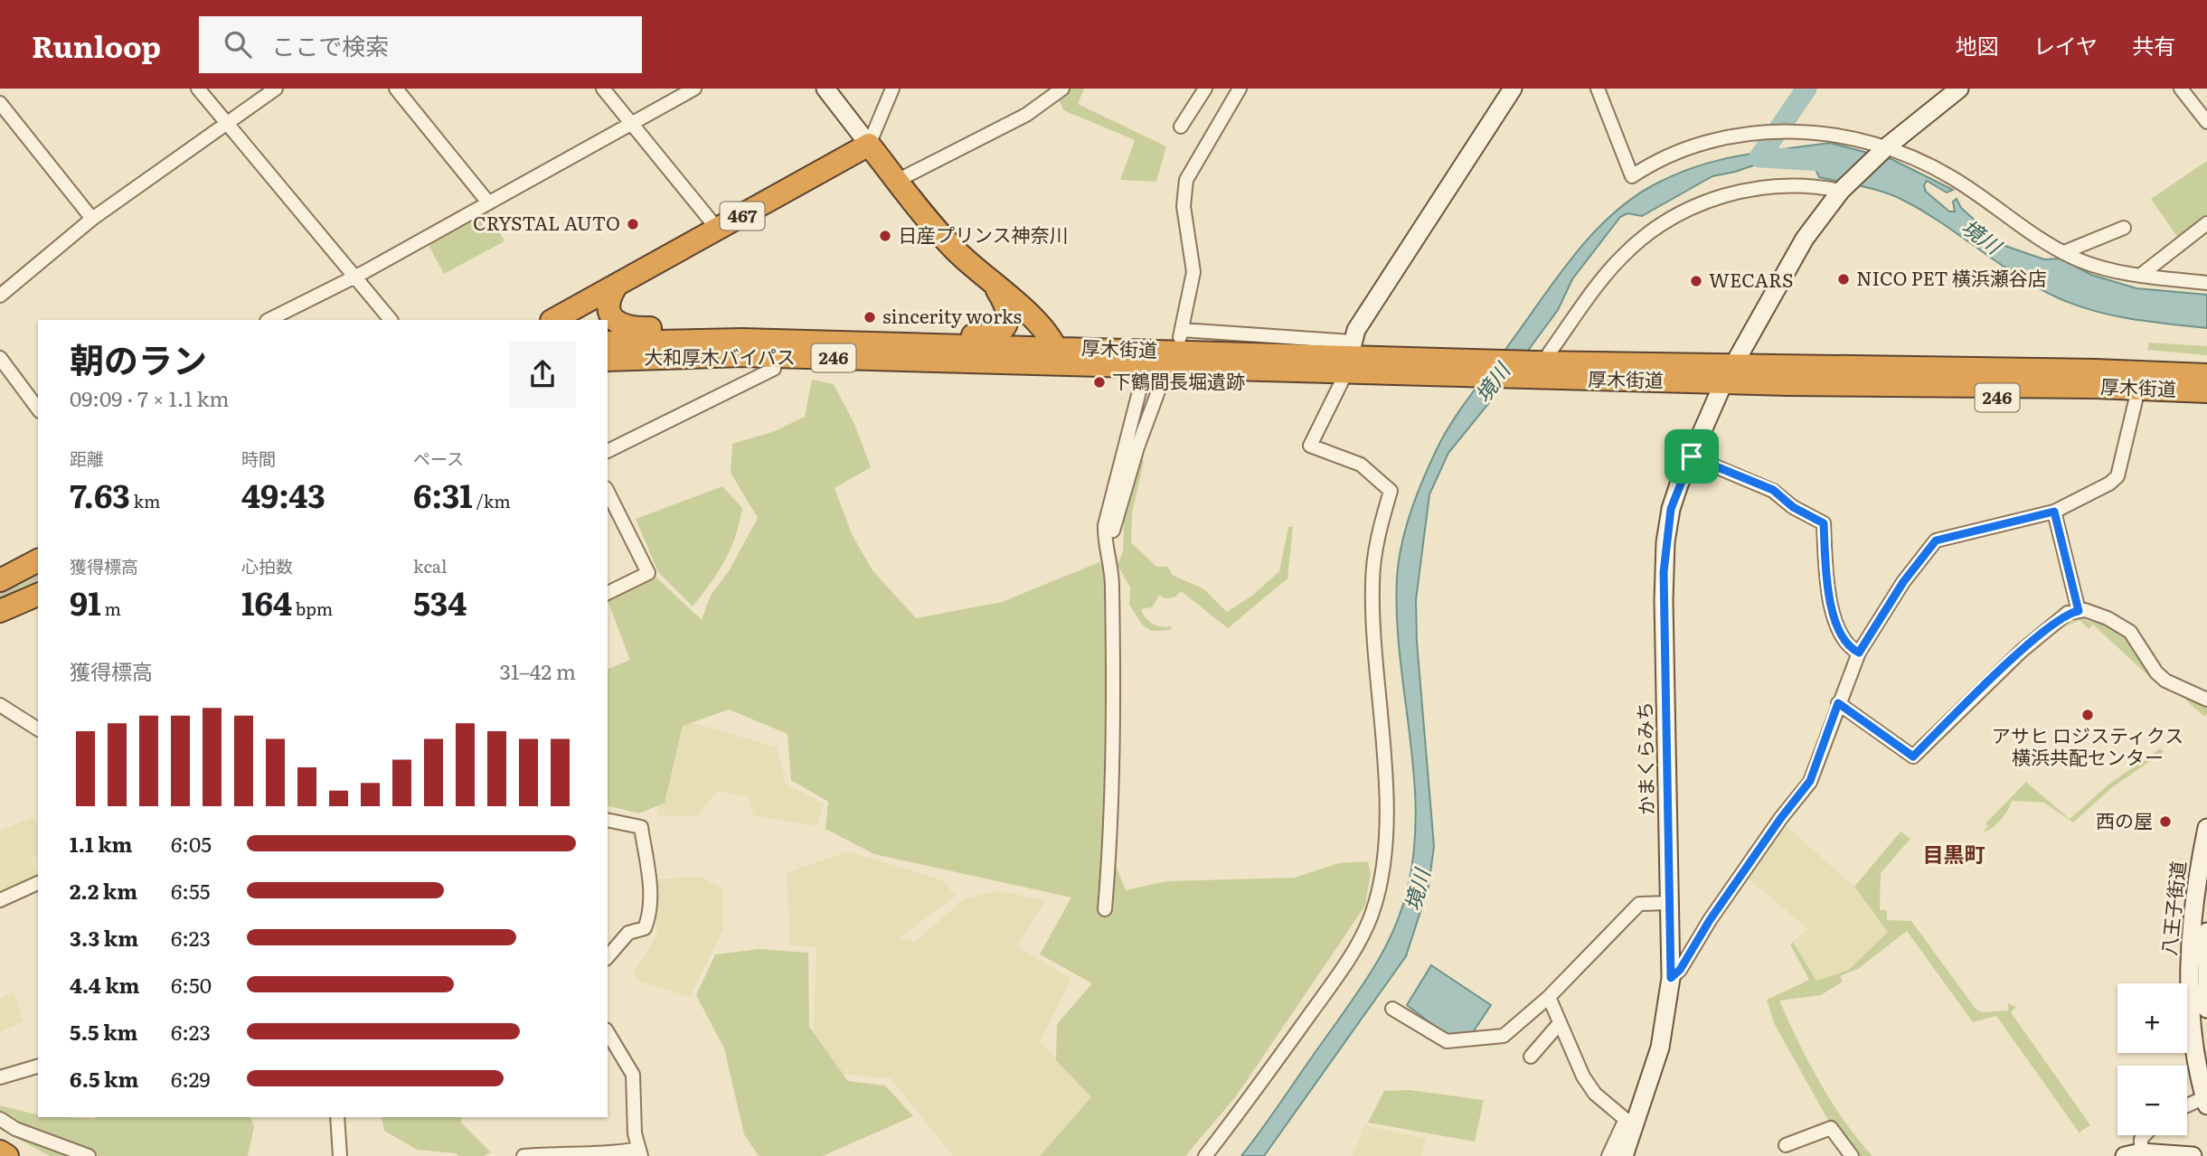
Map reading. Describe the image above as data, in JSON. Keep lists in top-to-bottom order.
{
  "streets": {
    "highway": [
      "467",
      "厚木街道",
      "大和厚木バイパス",
      "246"
    ],
    "street": ["かまくらみち", "八王子街道"]
  },
  "crossings": [
    ["467", "厚木街道"],
    ["厚木街道", "大和厚木バイパス"],
    ["厚木街道", "246"],
    ["厚木街道", "かまくらみち"],
    ["大和厚木バイパス", "246"]
  ],
  "districts": ["目黒町"],
  "water": ["境川"],
  "places": [
    "CRYSTAL AUTO",
    "日産プリンス神奈川",
    "NICO PET 横浜瀬谷店",
    "WECARS",
    "sincerity works",
    "下鶴間長堀遺跡",
    "アサヒ ロジスティクス 横浜共配センター",
    "西の屋"
  ],
  "page": {
    "header": "Runloop",
    "search": "ここで検索",
    "nav": ["地図", "レイヤ", "共有"],
    "heading": ["朝のラン", "09:09 · 7 × 1.1 km"],
    "stats": [
      ["距離", "7.63 km"],
      ["時間", "49:43"],
      ["ペース", "6:31 /km"],
      ["獲得標高", "91 m"],
      ["心拍数", "164 bpm"],
      ["kcal", "534"]
    ],
    "chart": ["獲得標高", "31–42 m"],
    "list": [
      {
        "name": "1.1 km",
        "note": "6:05"
      },
      {
        "name": "2.2 km",
        "note": "6:55"
      },
      {
        "name": "3.3 km",
        "note": "6:23"
      },
      {
        "name": "4.4 km",
        "note": "6:50"
      },
      {
        "name": "5.5 km",
        "note": "6:23"
      },
      {
        "name": "6.5 km",
        "note": "6:29"
      }
    ],
    "map_buttons": ["+", "−"]
  }
}
